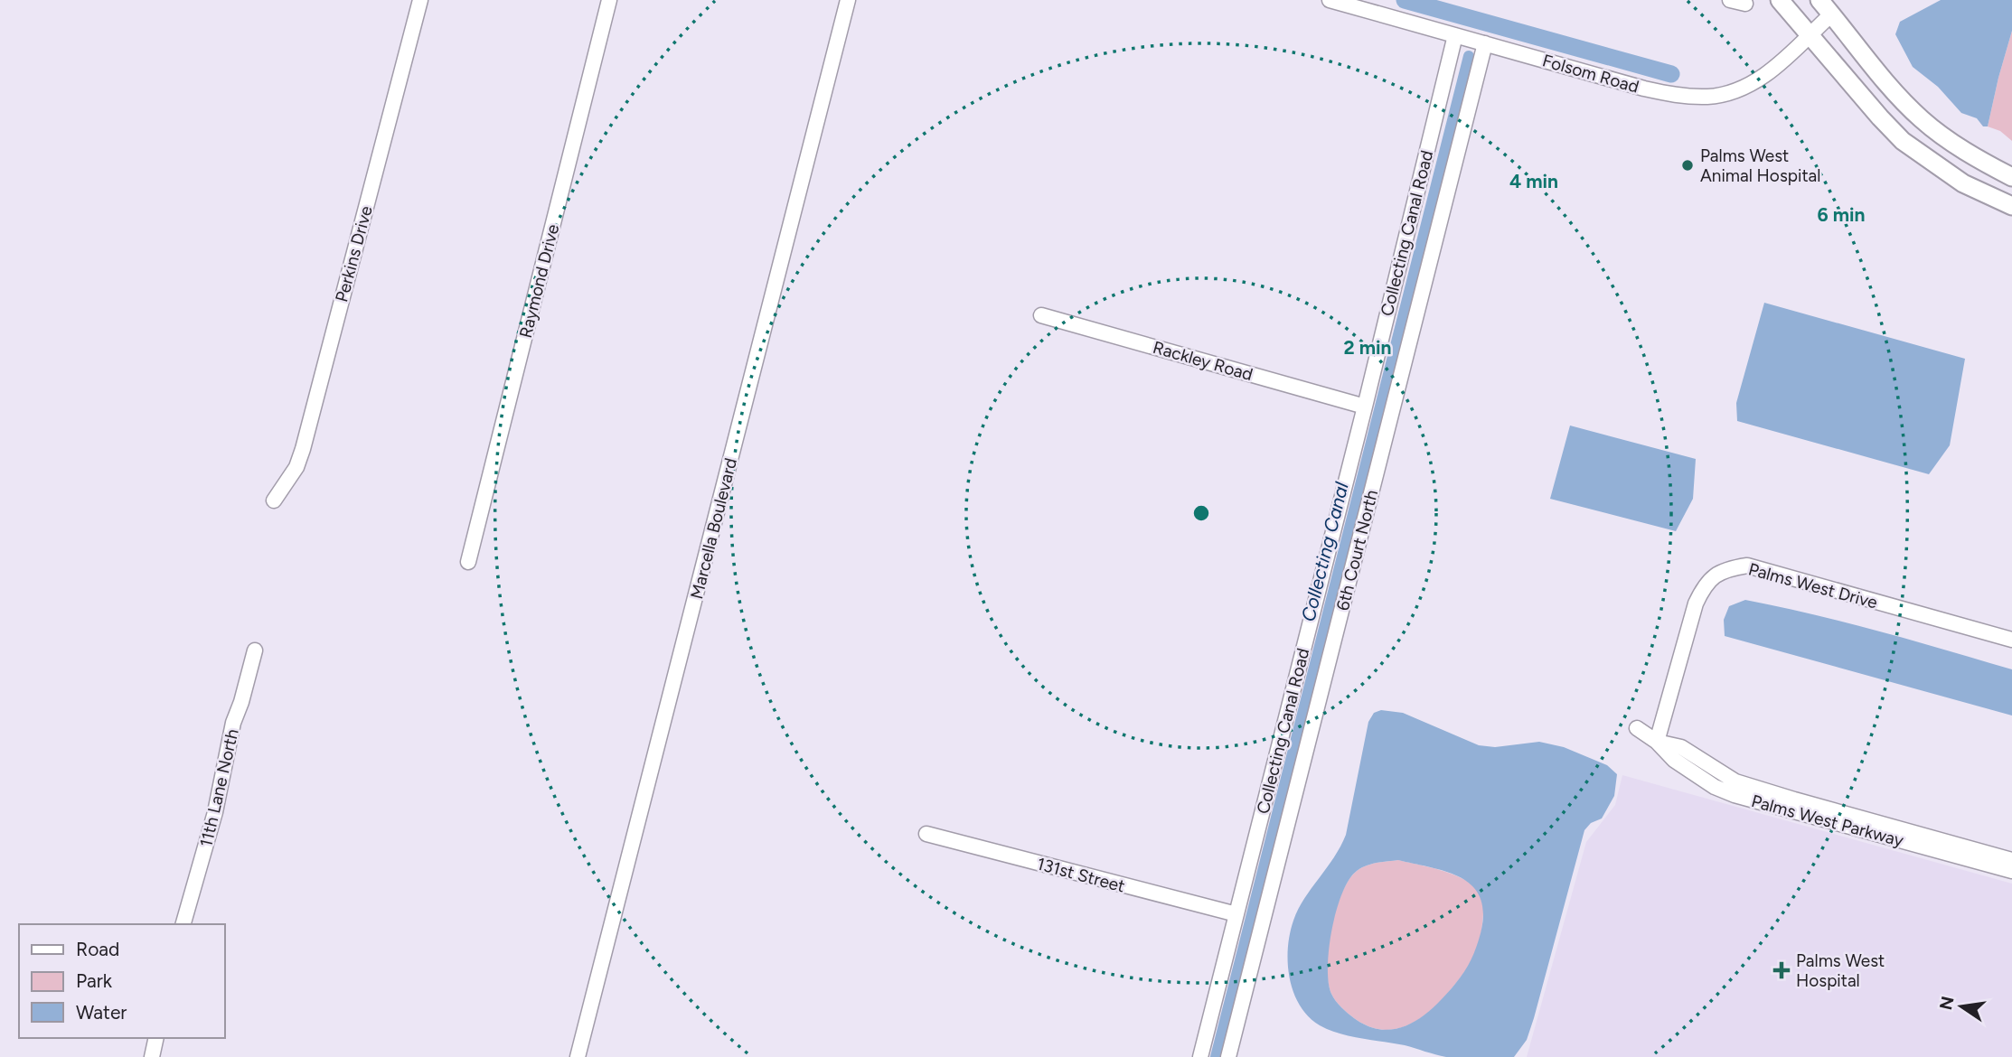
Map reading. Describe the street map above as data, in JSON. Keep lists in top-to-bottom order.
{
  "streets": {
    "street": [
      "Folsom Road",
      "Collecting Canal Road",
      "Perkins Drive",
      "Raymond Drive",
      "Rackley Road",
      "Marcella Boulevard",
      "6th Court North",
      "Palms West Drive",
      "11th Lane North",
      "Palms West Parkway",
      "131st Street"
    ]
  },
  "crossings": [
    ["Folsom Road", "Collecting Canal Road"],
    ["Folsom Road", "6th Court North"],
    ["Collecting Canal Road", "Rackley Road"],
    ["Collecting Canal Road", "131st Street"],
    ["Palms West Drive", "Palms West Parkway"]
  ],
  "water": ["Collecting Canal"],
  "places": {
    "other": ["Palms West Animal Hospital"],
    "health": ["Palms West Hospital"]
  },
  "legend": ["Road", "Park", "Water"],
  "north": "left",
  "rings": ["4 min", "6 min", "2 min"]
}
